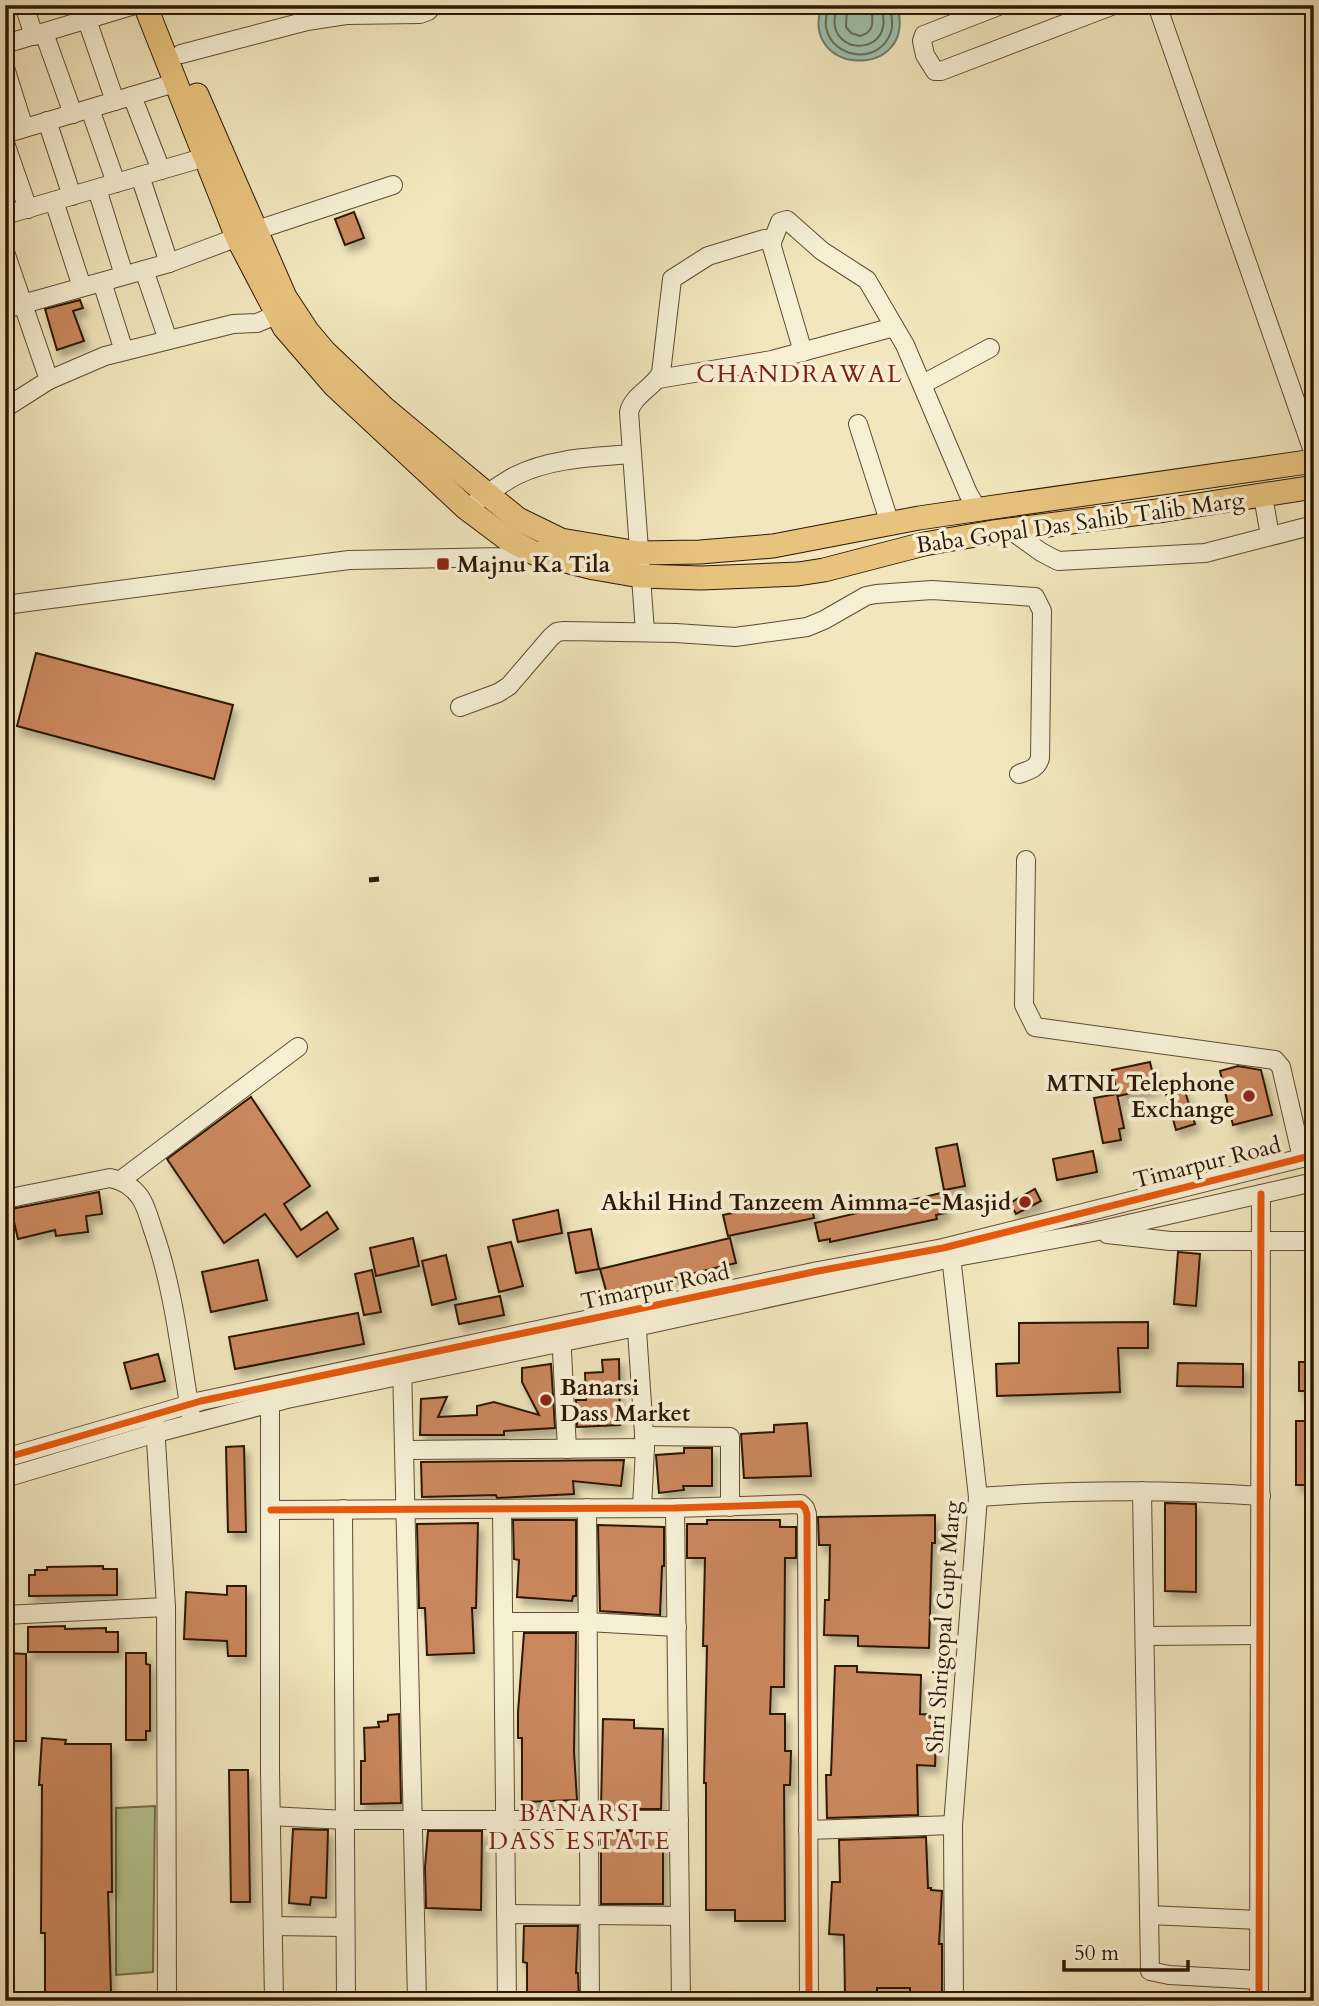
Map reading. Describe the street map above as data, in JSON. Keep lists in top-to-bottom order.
{
  "streets": {
    "main road": ["Baba Gopal Das Sahib Talib Marg"],
    "street": ["Timarpur Road", "Shri Shrigopal Gupt Marg"]
  },
  "crossings": [
    ["Timarpur Road", "Shri Shrigopal Gupt Marg"]
  ],
  "districts": ["CHANDRAWAL", "BANARSI DASS ESTATE"],
  "places": {
    "transit": ["Majnu Ka Tila"],
    "other": ["MTNL Telephone Exchange", "Akhil Hind Tanzeem Aimma-e-Masjid", "Banarsi Dass Market"]
  },
  "scale_bar": "50 m"
}
